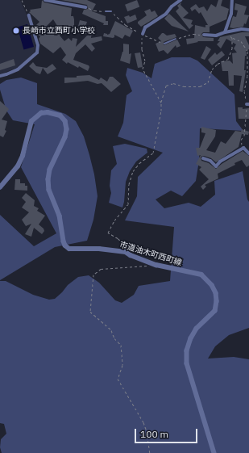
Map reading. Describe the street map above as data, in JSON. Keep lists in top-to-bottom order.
{
  "streets": {
    "street": ["市道油木町西町線"]
  },
  "places": ["長崎市立西町小学校"],
  "scale_bar": "100 m"
}
